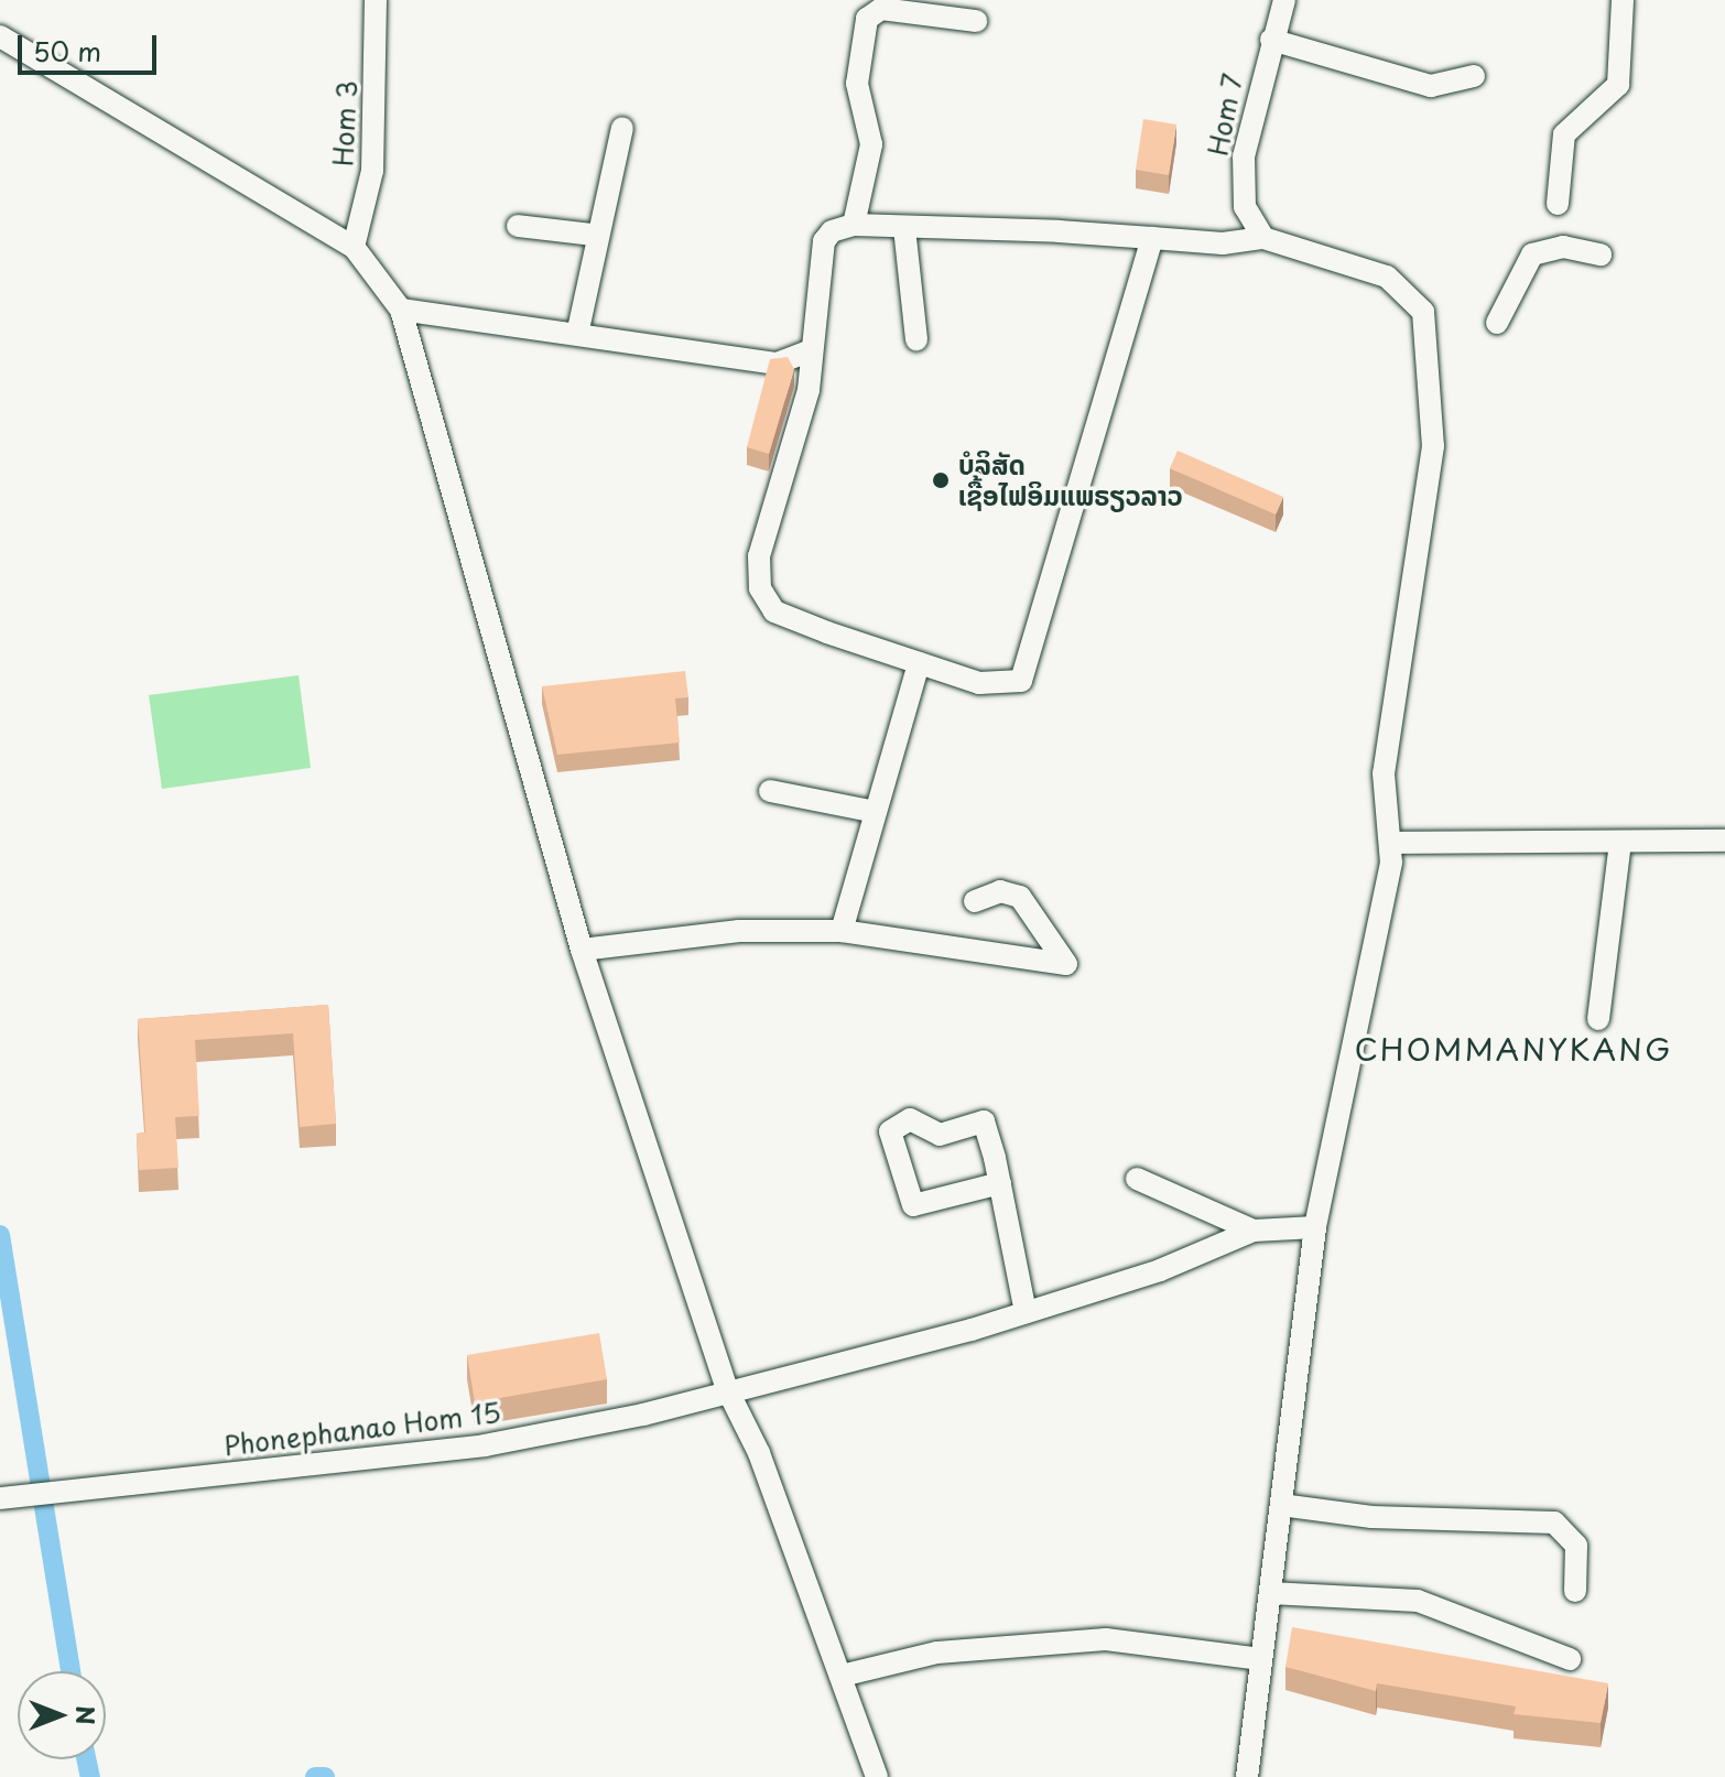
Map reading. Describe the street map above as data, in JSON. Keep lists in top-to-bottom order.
{
  "streets": {
    "street": ["Hom 7", "Hom 3", "Phonephanao Hom 15"]
  },
  "districts": ["CHOMMANYKANG"],
  "places": ["ບໍລິສັດ ເຊື້ອໄຟອິມແພຣຽວລາວ"],
  "scale_bar": "50 m",
  "north": "right"
}
